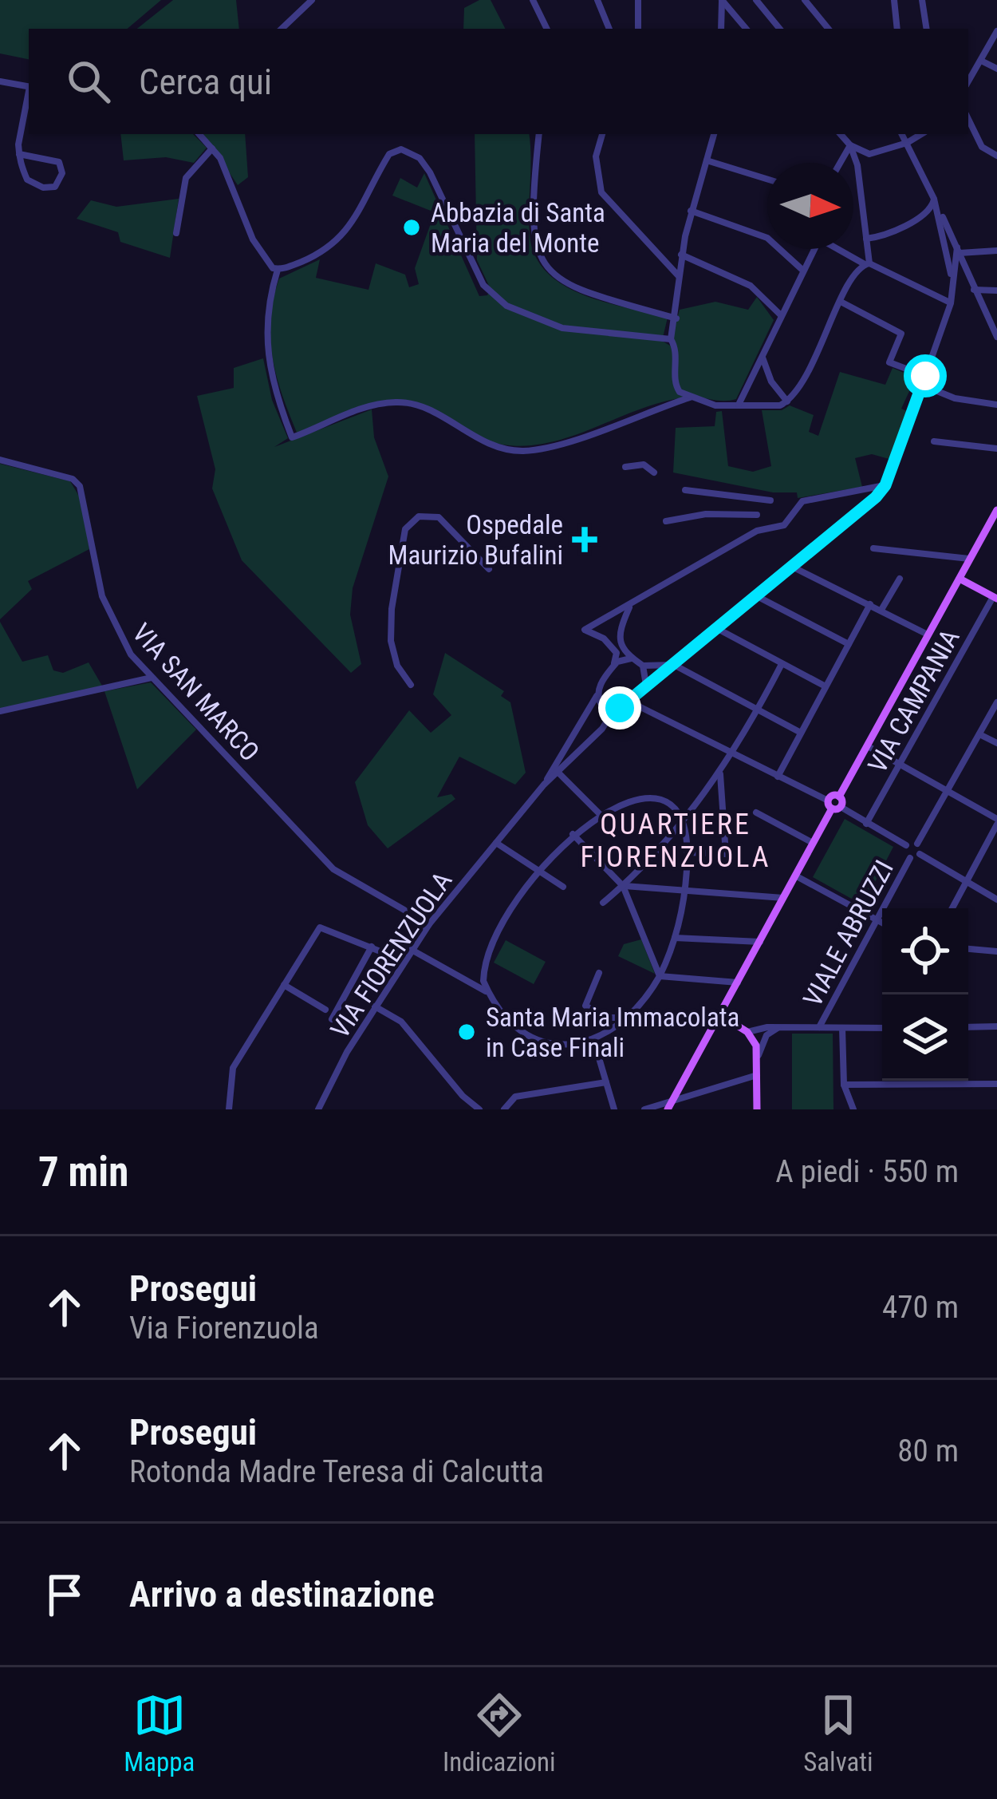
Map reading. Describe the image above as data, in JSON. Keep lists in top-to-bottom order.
{
  "streets": {
    "street": [
      "VIA SAN MARCO",
      "VIA CAMPANIA",
      "VIALE ABRUZZI",
      "VIA FIORENZUOLA"
    ]
  },
  "crossings": [
    ["VIA SAN MARCO", "VIA FIORENZUOLA"]
  ],
  "districts": ["QUARTIERE FIORENZUOLA"],
  "places": {
    "other": ["Abbazia di Santa Maria del Monte", "Santa Maria Immacolata in Case Finali"],
    "health": ["Ospedale Maurizio Bufalini"]
  },
  "north": "right",
  "page": {
    "search": "Cerca qui",
    "heading": ["7 min", "A piedi · 550 m"],
    "list": [
      ["Prosegui", "Via Fiorenzuola", "470 m"],
      ["Prosegui", "Rotonda Madre Teresa di Calcutta", "80 m"],
      "Arrivo a destinazione"
    ],
    "nav": ["Mappa", "Indicazioni", "Salvati"]
  }
}
